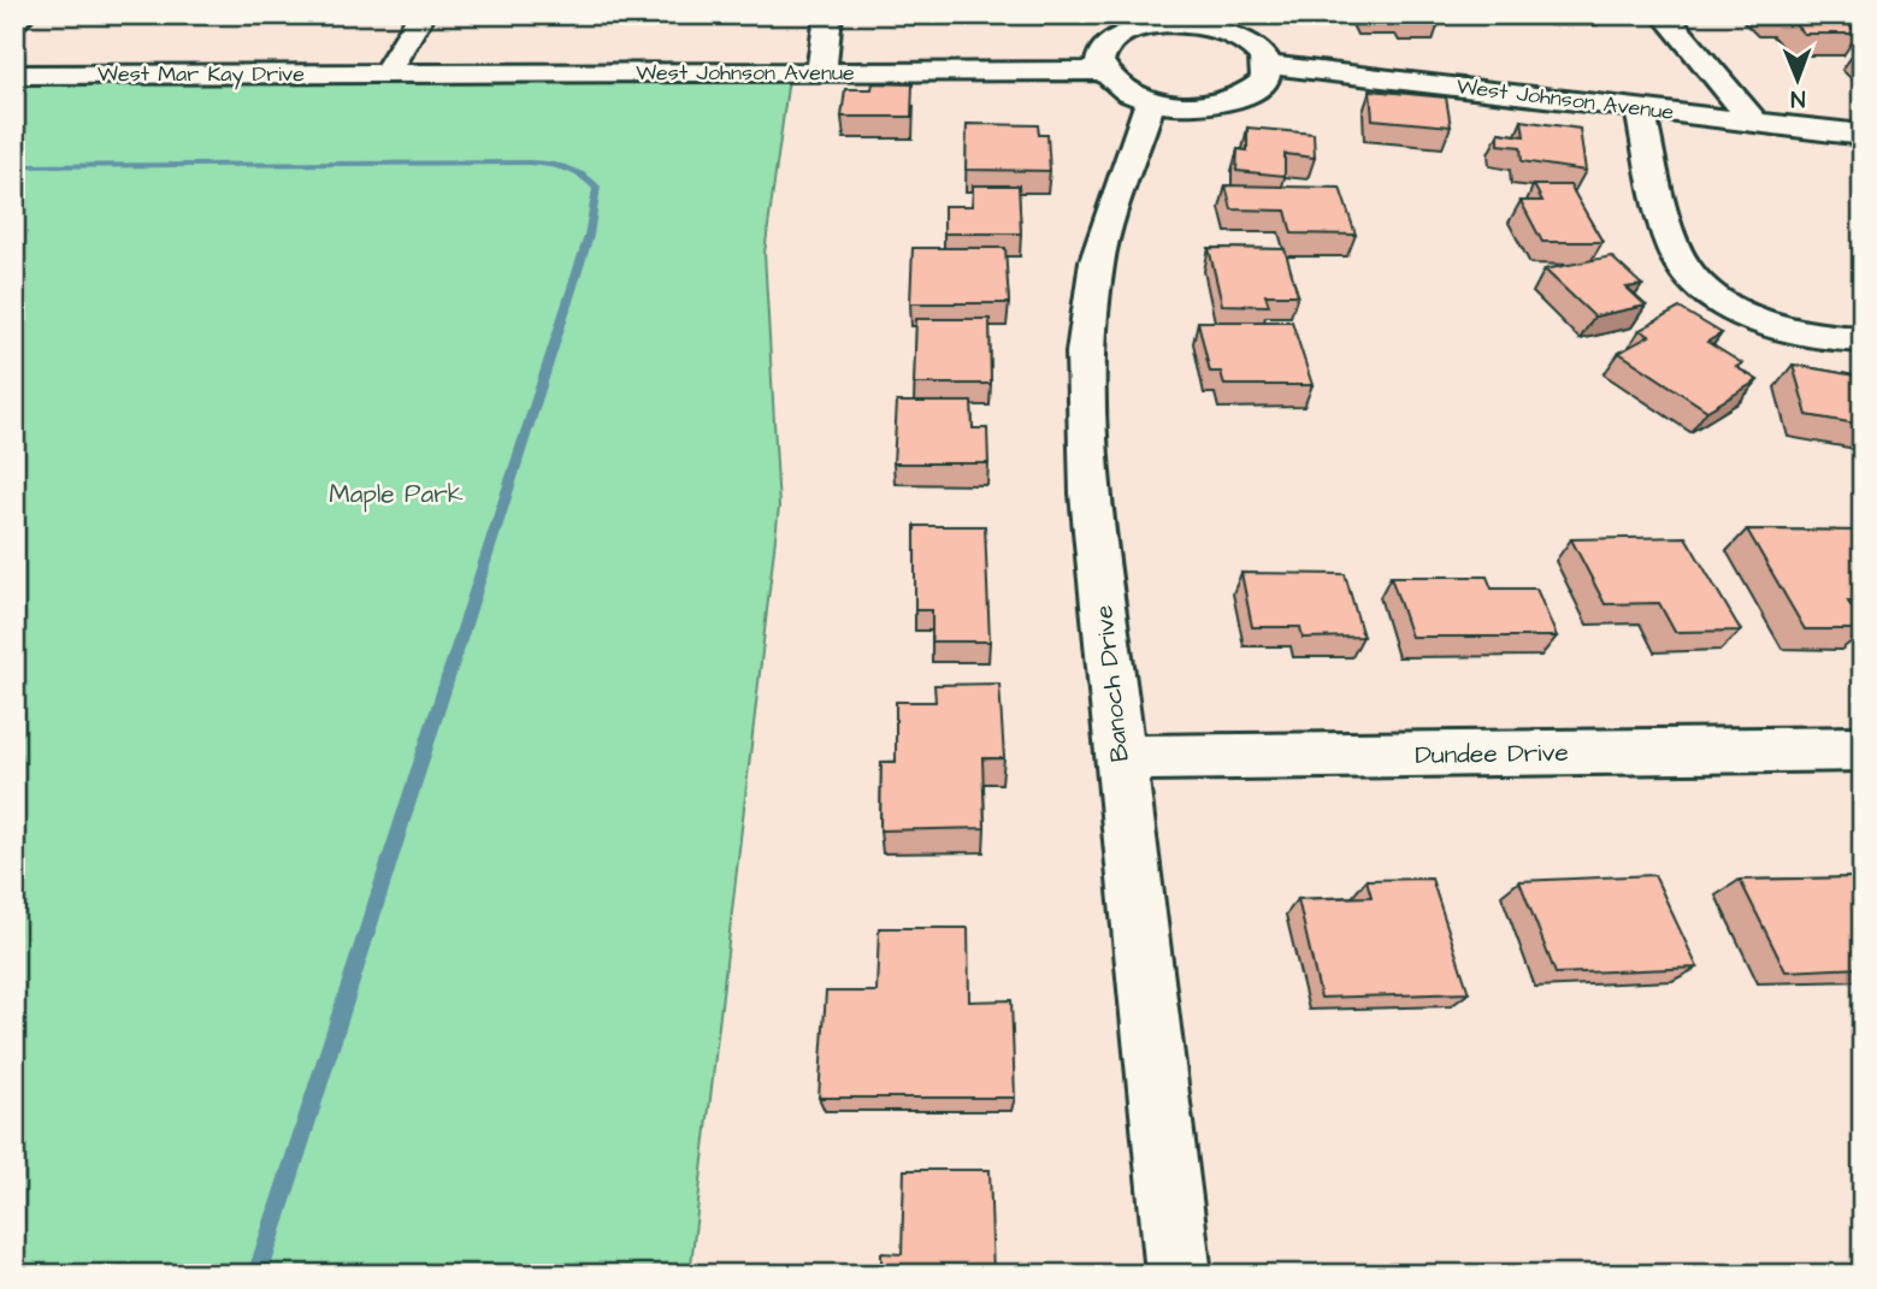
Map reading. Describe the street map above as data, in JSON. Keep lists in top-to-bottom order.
{
  "streets": {
    "street": [
      "West Johnson Avenue",
      "West Mar Kay Drive",
      "Banoch Drive",
      "Dundee Drive"
    ]
  },
  "crossings": [
    ["West Johnson Avenue", "West Mar Kay Drive"],
    ["Banoch Drive", "Dundee Drive"]
  ],
  "parks": ["Maple Park"],
  "north": "bottom"
}
